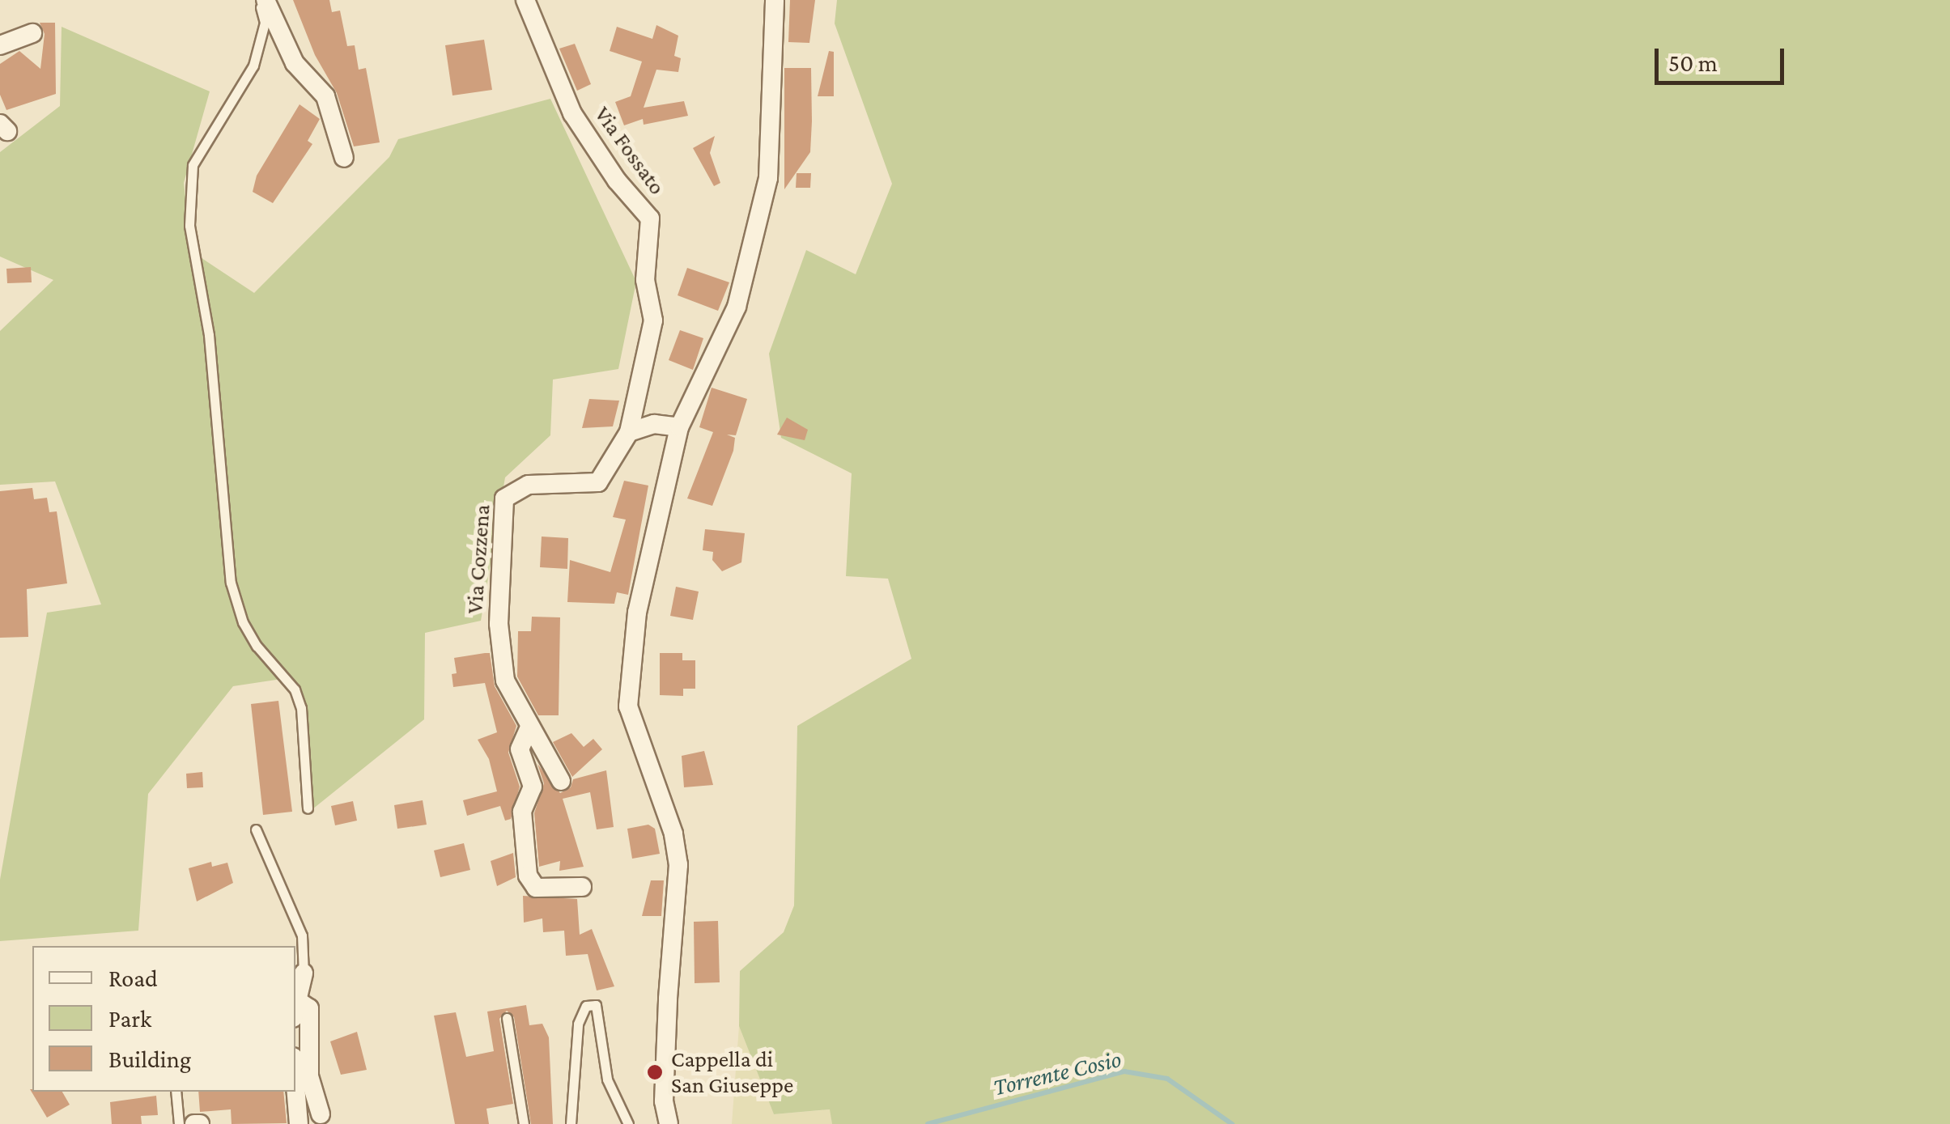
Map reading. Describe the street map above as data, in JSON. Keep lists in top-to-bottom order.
{
  "streets": {
    "street": ["Via Fossato", "Via Cozzena"]
  },
  "crossings": [
    ["Via Fossato", "Via Cozzena"]
  ],
  "water": ["Torrente Cosio"],
  "places": ["Cappella di San Giuseppe"],
  "legend": ["Road", "Park", "Building"],
  "scale_bar": "50 m"
}
